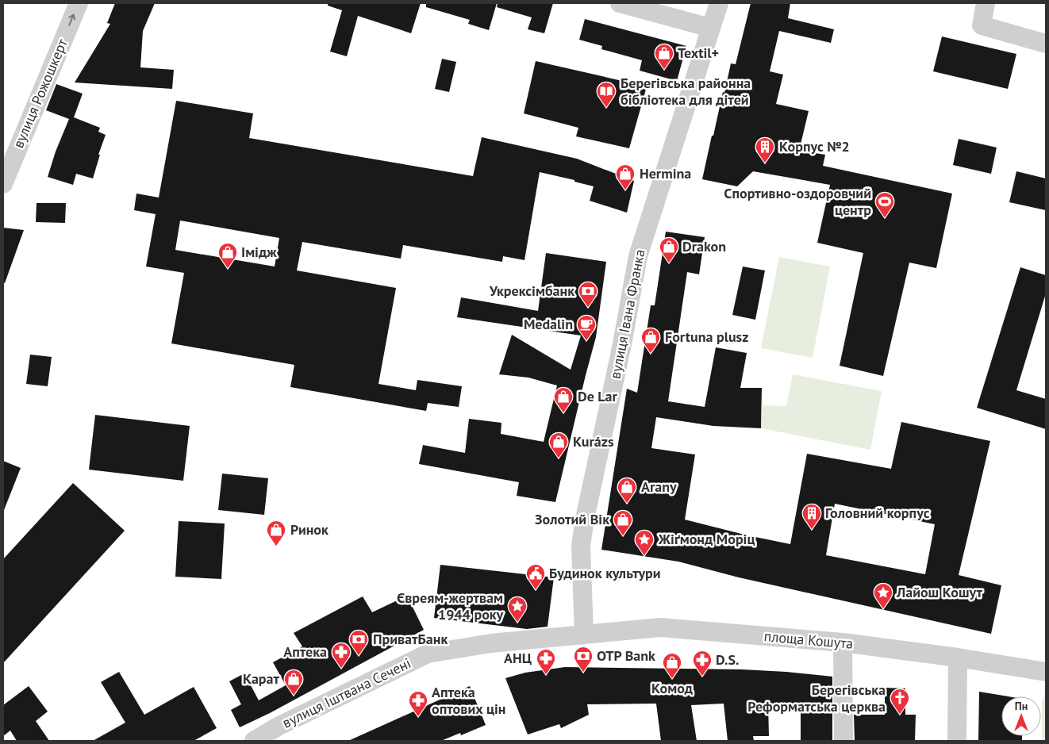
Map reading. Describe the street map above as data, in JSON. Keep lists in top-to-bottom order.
{
  "streets": {
    "street": [
      "вулиця Рожошкерт",
      "вулиця Івана Франка",
      "площа Кошута",
      "вулиця Іштвана Сечені"
    ]
  },
  "crossings": [
    ["вулиця Івана Франка", "площа Кошута"],
    ["вулиця Івана Франка", "вулиця Іштвана Сечені"],
    ["площа Кошута", "вулиця Іштвана Сечені"]
  ],
  "one_way": ["вулиця Рожошкерт"],
  "places": {
    "shop": [
      "Textil+",
      "Hermina",
      "Drakon",
      "Імідж",
      "Fortuna plusz",
      "De Lar",
      "Kurázs",
      "Arany",
      "Золотий Вік",
      "Ринок",
      "Комод",
      "Kaрат"
    ],
    "library": ["Берегівська районна бібліотека для дітей"],
    "building": ["Корпус №2", "Головний корпус"],
    "sports": ["Спортивно-оздоровчий центр"],
    "bank": ["Укрексімбанк", "ПриватБанк", "OTP Bank"],
    "cafe": ["Medalin"],
    "place": ["Жіґмонд Моріц", "Лайош Кошут", "Євреям-жертвам 1944 року"],
    "public building": ["Будинок культури"],
    "pharmacy": [
      "Аптека",
      "АНЦ",
      "D.S.",
      "Аптека оптових цін"
    ],
    "church": ["Берегівська Реформатська церква"]
  },
  "north": "top"
}
